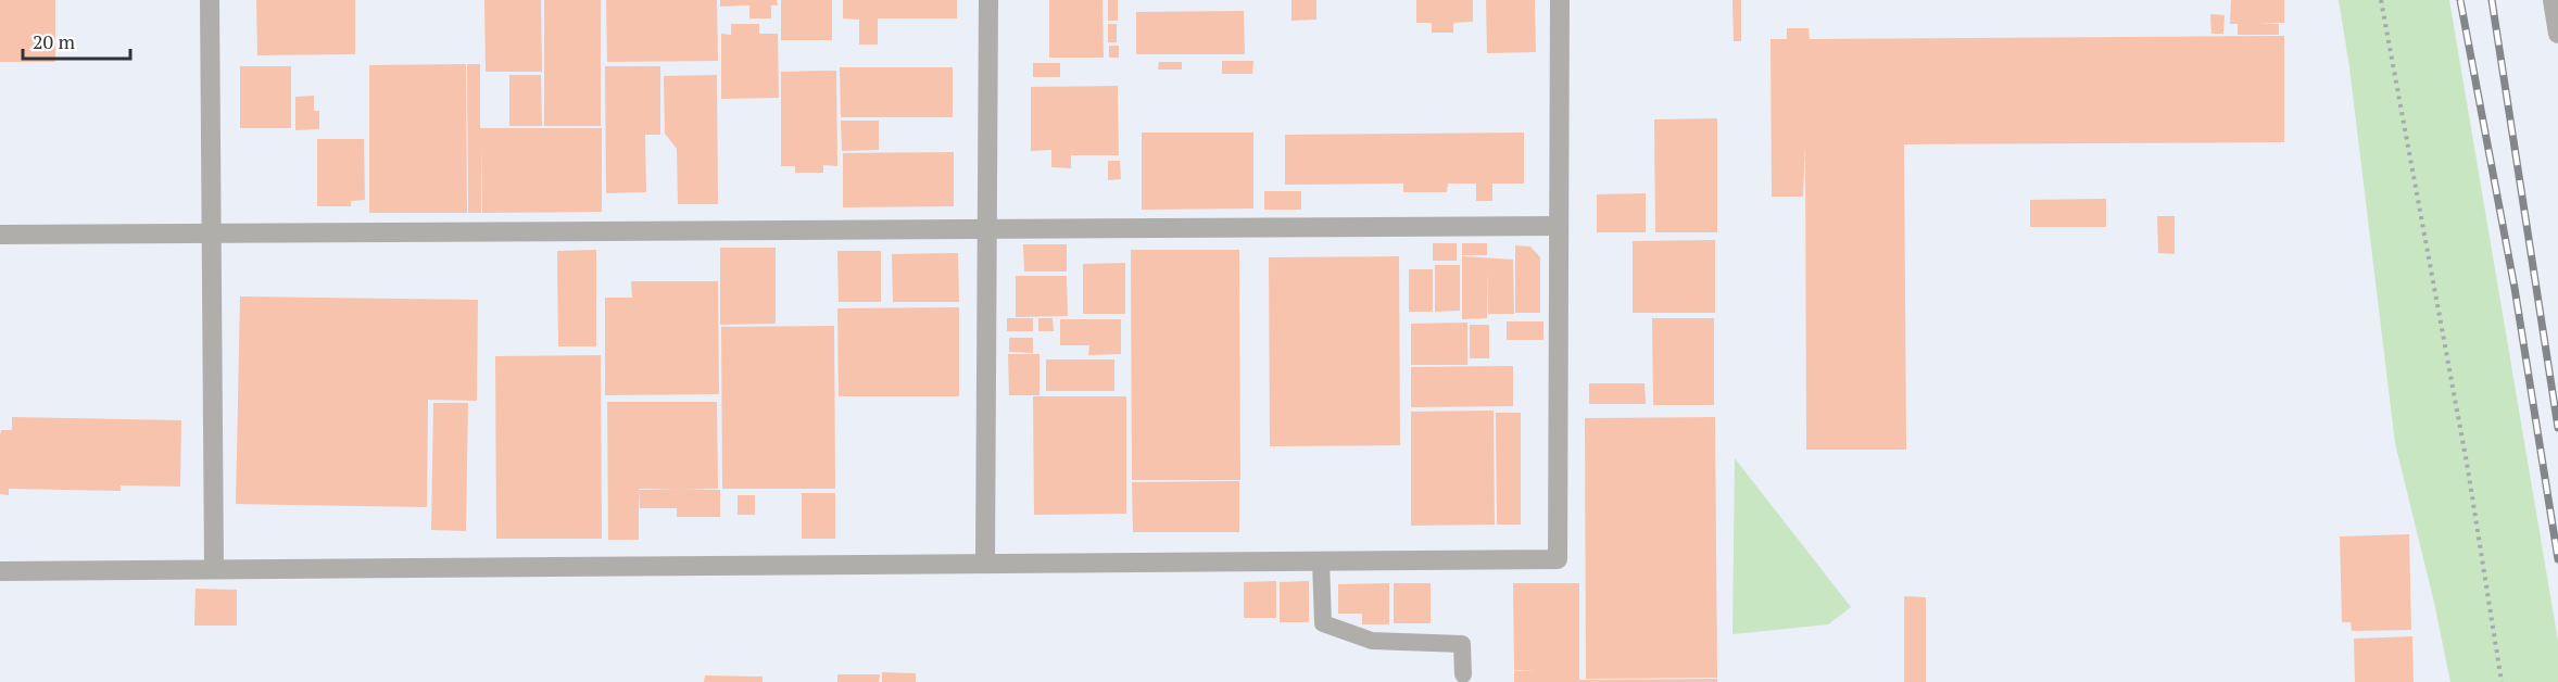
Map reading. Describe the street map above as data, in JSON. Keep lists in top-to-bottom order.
{
  "scale_bar": "20 m"
}
